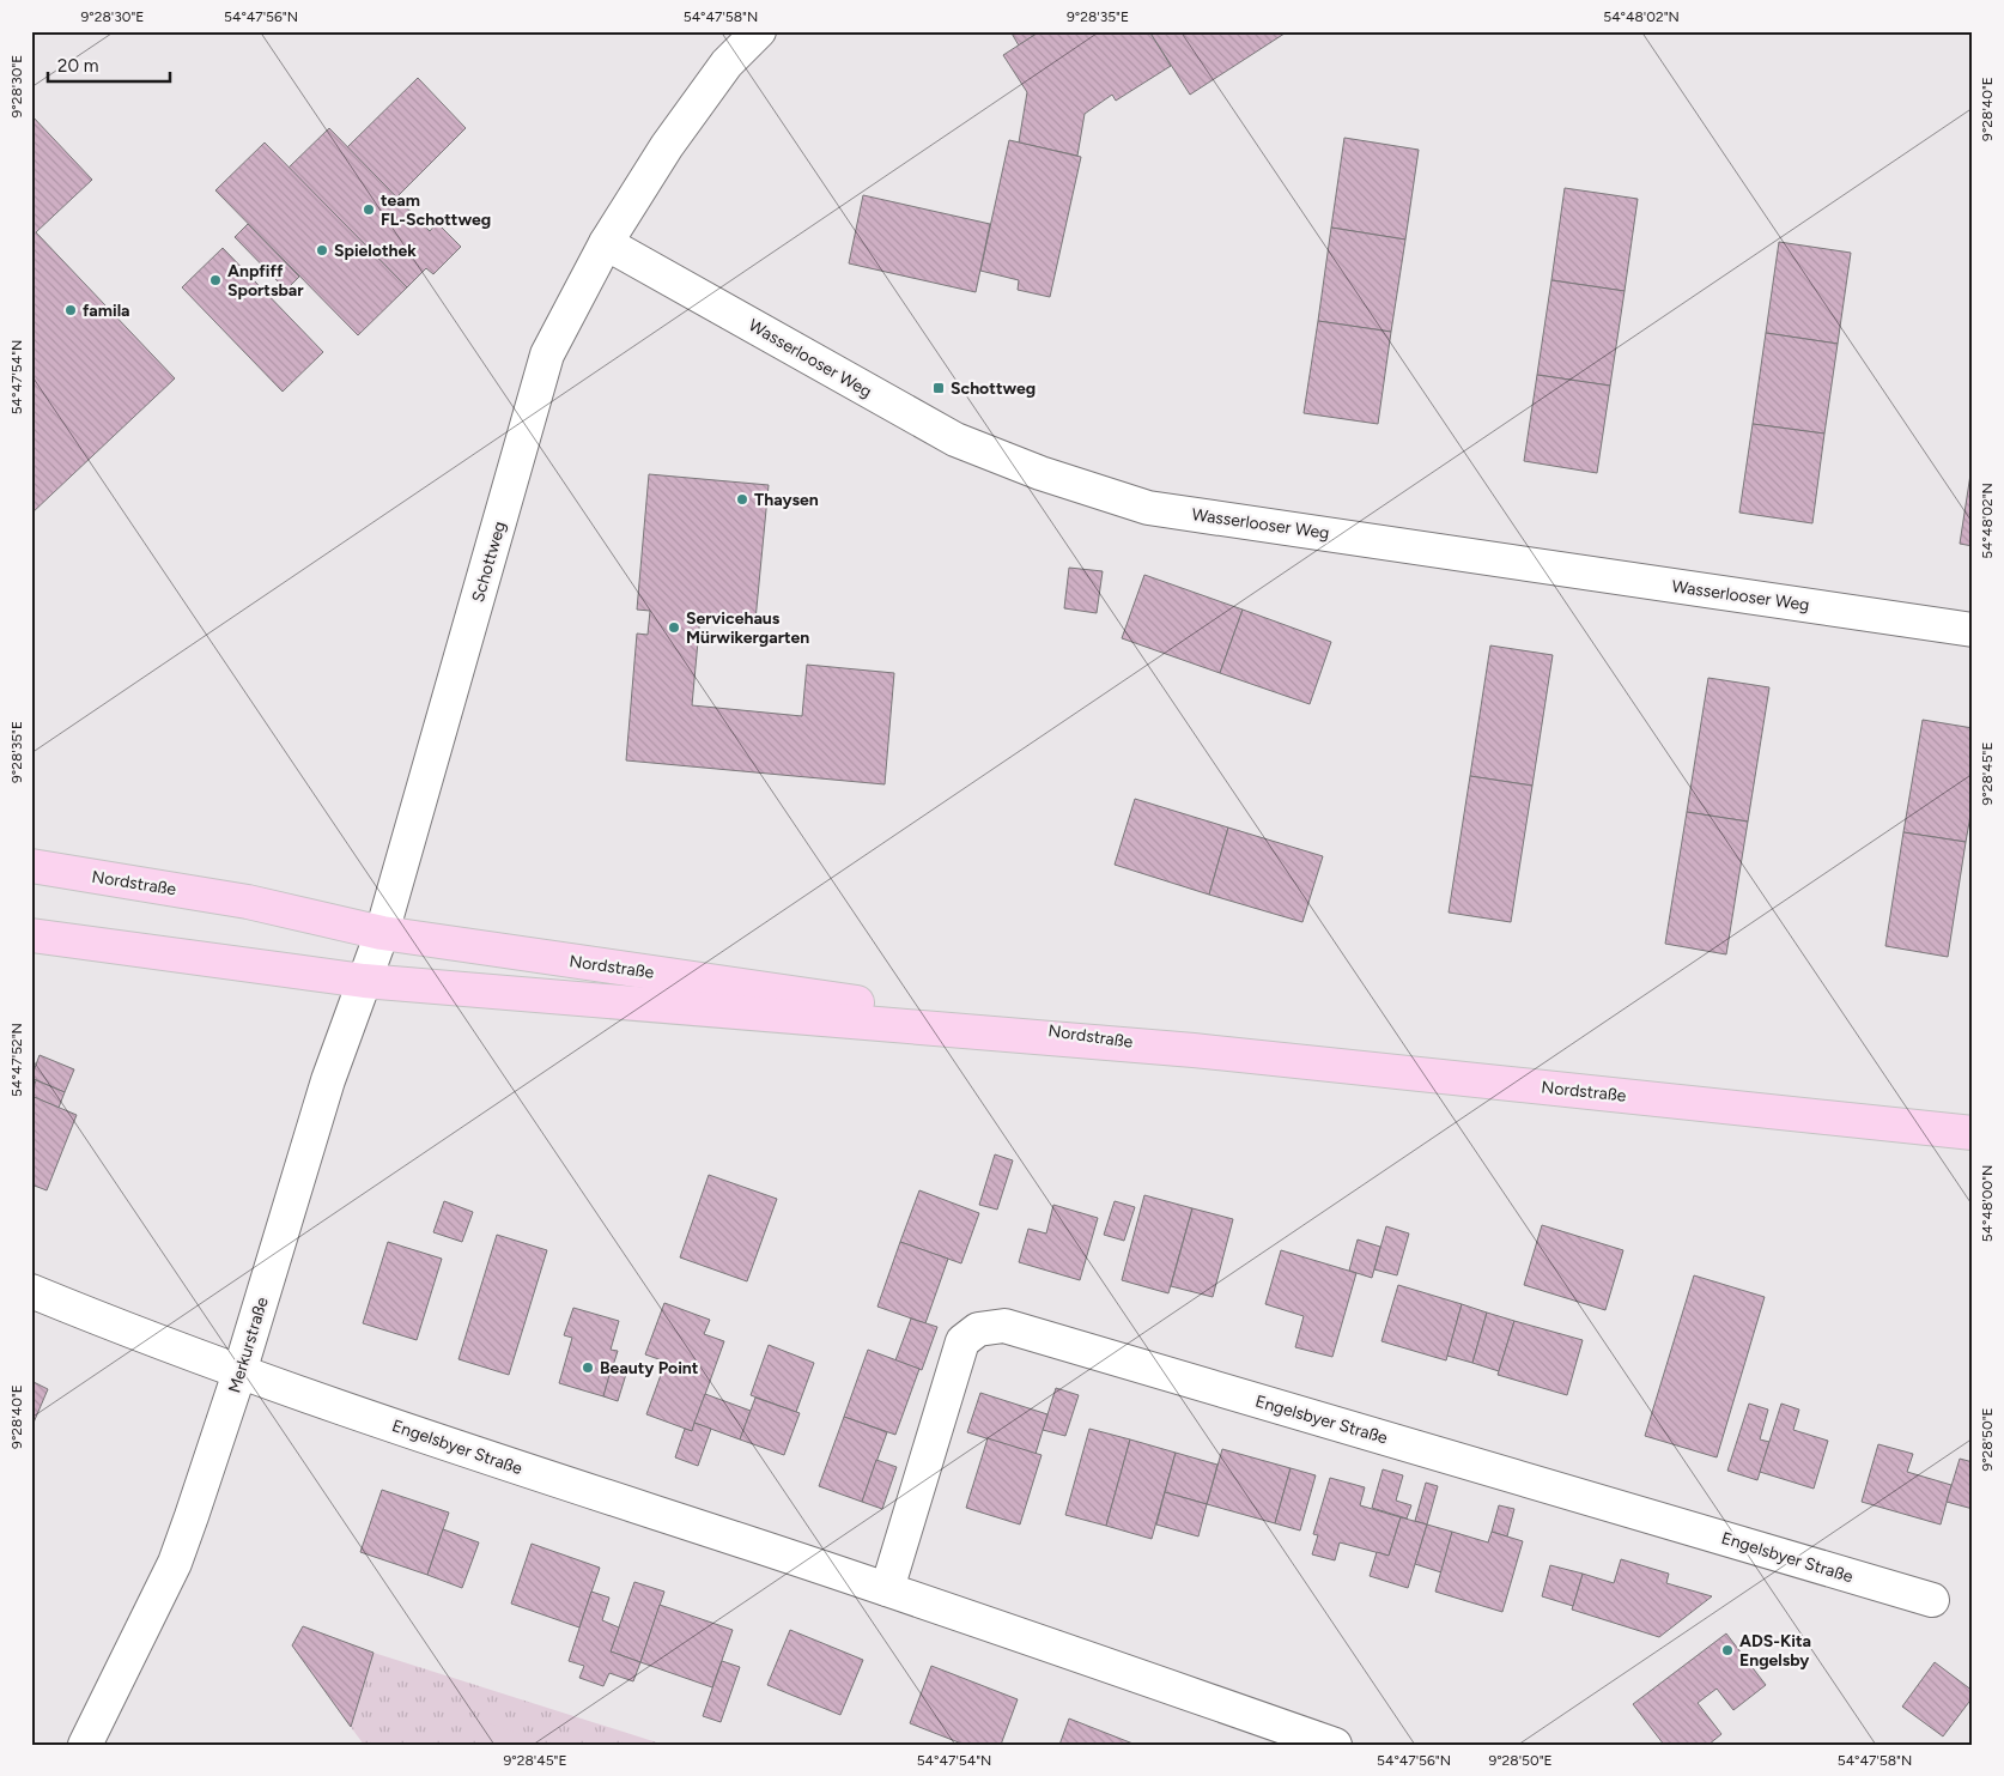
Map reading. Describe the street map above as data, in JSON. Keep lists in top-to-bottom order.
{
  "streets": {
    "main road": ["Nordstraße"],
    "street": [
      "Wasserlooser Weg",
      "Schottweg",
      "Merkurstraße",
      "Engelsbyer Straße"
    ]
  },
  "crossings": [
    ["Wasserlooser Weg", "Schottweg"],
    ["Schottweg", "Nordstraße"],
    ["Schottweg", "Merkurstraße"],
    ["Nordstraße", "Merkurstraße"],
    ["Merkurstraße", "Engelsbyer Straße"]
  ],
  "places": {
    "other": [
      "team FL-Schottweg",
      "Spielothek",
      "Anpfiff Sportsbar",
      "famila",
      "Thaysen",
      "Servicehaus Mürwikergarten",
      "Beauty Point",
      "ADS-Kita Engelsby"
    ],
    "transit": ["Schottweg"]
  },
  "scale_bar": "20 m",
  "coordinates": [
    "9°28'30\"E",
    "54°47'56\"N",
    "54°47'58\"N",
    "9°28'35\"E",
    "54°48'02\"N",
    "9°28'40\"E",
    "54°47'54\"N",
    "9°28'45\"E",
    "54°47'52\"N",
    "54°48'00\"N",
    "9°28'50\"E"
  ]
}
